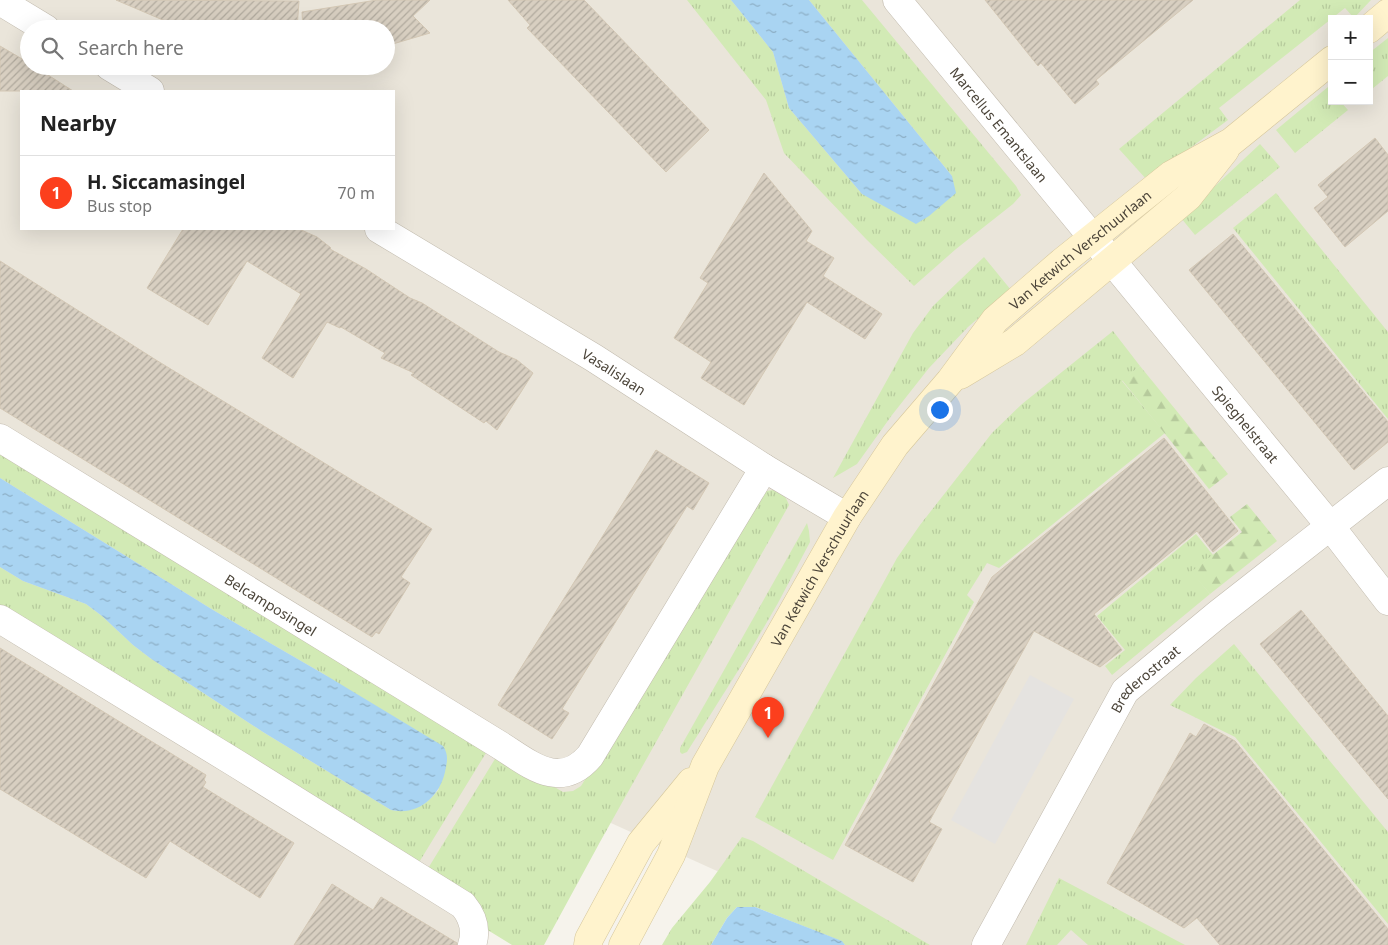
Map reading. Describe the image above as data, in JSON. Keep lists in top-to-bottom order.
{
  "streets": {
    "main road": ["Van Ketwich Verschuurlaan"],
    "street": [
      "Marcellus Emantslaan",
      "Vasalislaan",
      "Spieghelstraat",
      "Belcamposingel",
      "Brederostraat"
    ]
  },
  "crossings": [
    ["Marcellus Emantslaan", "Van Ketwich Verschuurlaan"],
    ["Marcellus Emantslaan", "Spieghelstraat"],
    ["Van Ketwich Verschuurlaan", "Vasalislaan"],
    ["Van Ketwich Verschuurlaan", "Spieghelstraat"],
    ["Vasalislaan", "Belcamposingel"],
    ["Spieghelstraat", "Brederostraat"]
  ],
  "page": {
    "map_buttons": ["+", "−"],
    "search": "Search here",
    "heading": "Nearby",
    "list": [
      {
        "mark": "1",
        "name": "H. Siccamasingel",
        "note": "Bus stop",
        "value": "70 m"
      }
    ],
    "pins": "1"
  }
}
